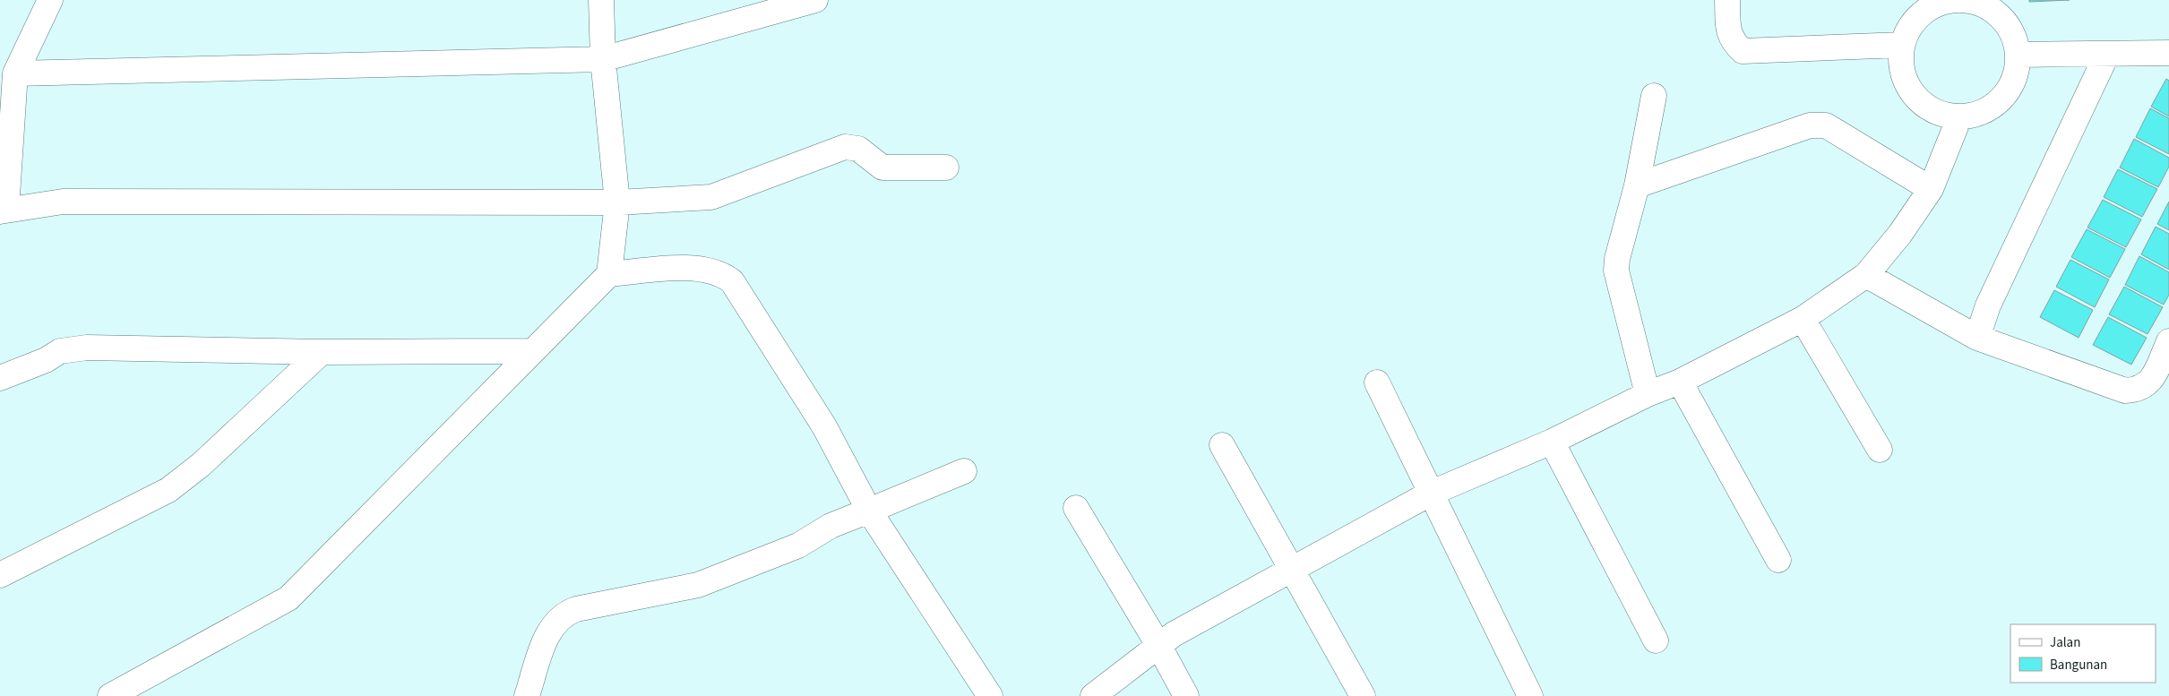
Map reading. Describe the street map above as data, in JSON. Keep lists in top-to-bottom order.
{
  "legend": ["Jalan", "Bangunan"]
}
